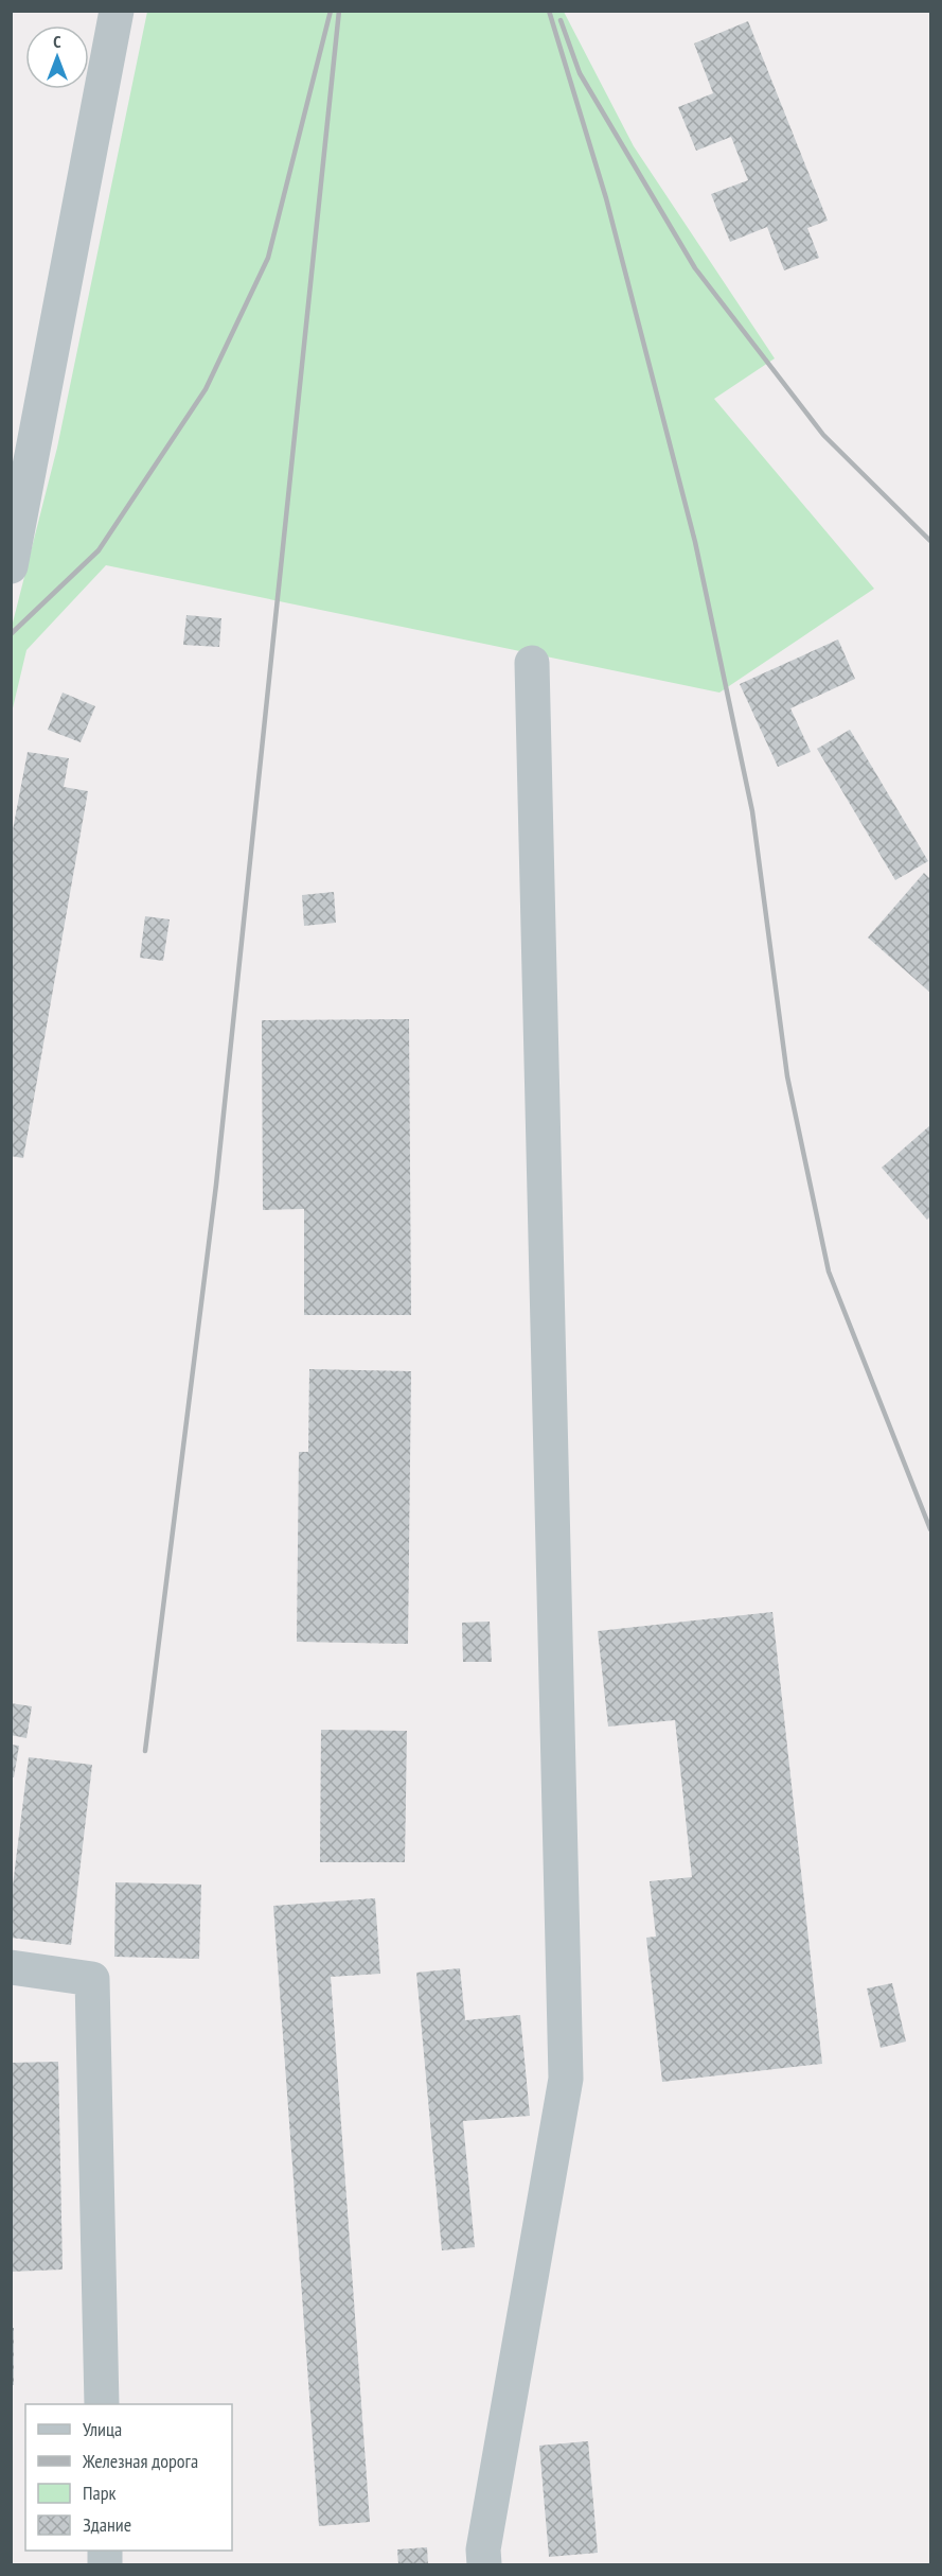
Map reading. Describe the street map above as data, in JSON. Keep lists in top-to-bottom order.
{
  "legend": [
    "Улица",
    "Железная дорога",
    "Парк",
    "Здание"
  ],
  "north": "top"
}
